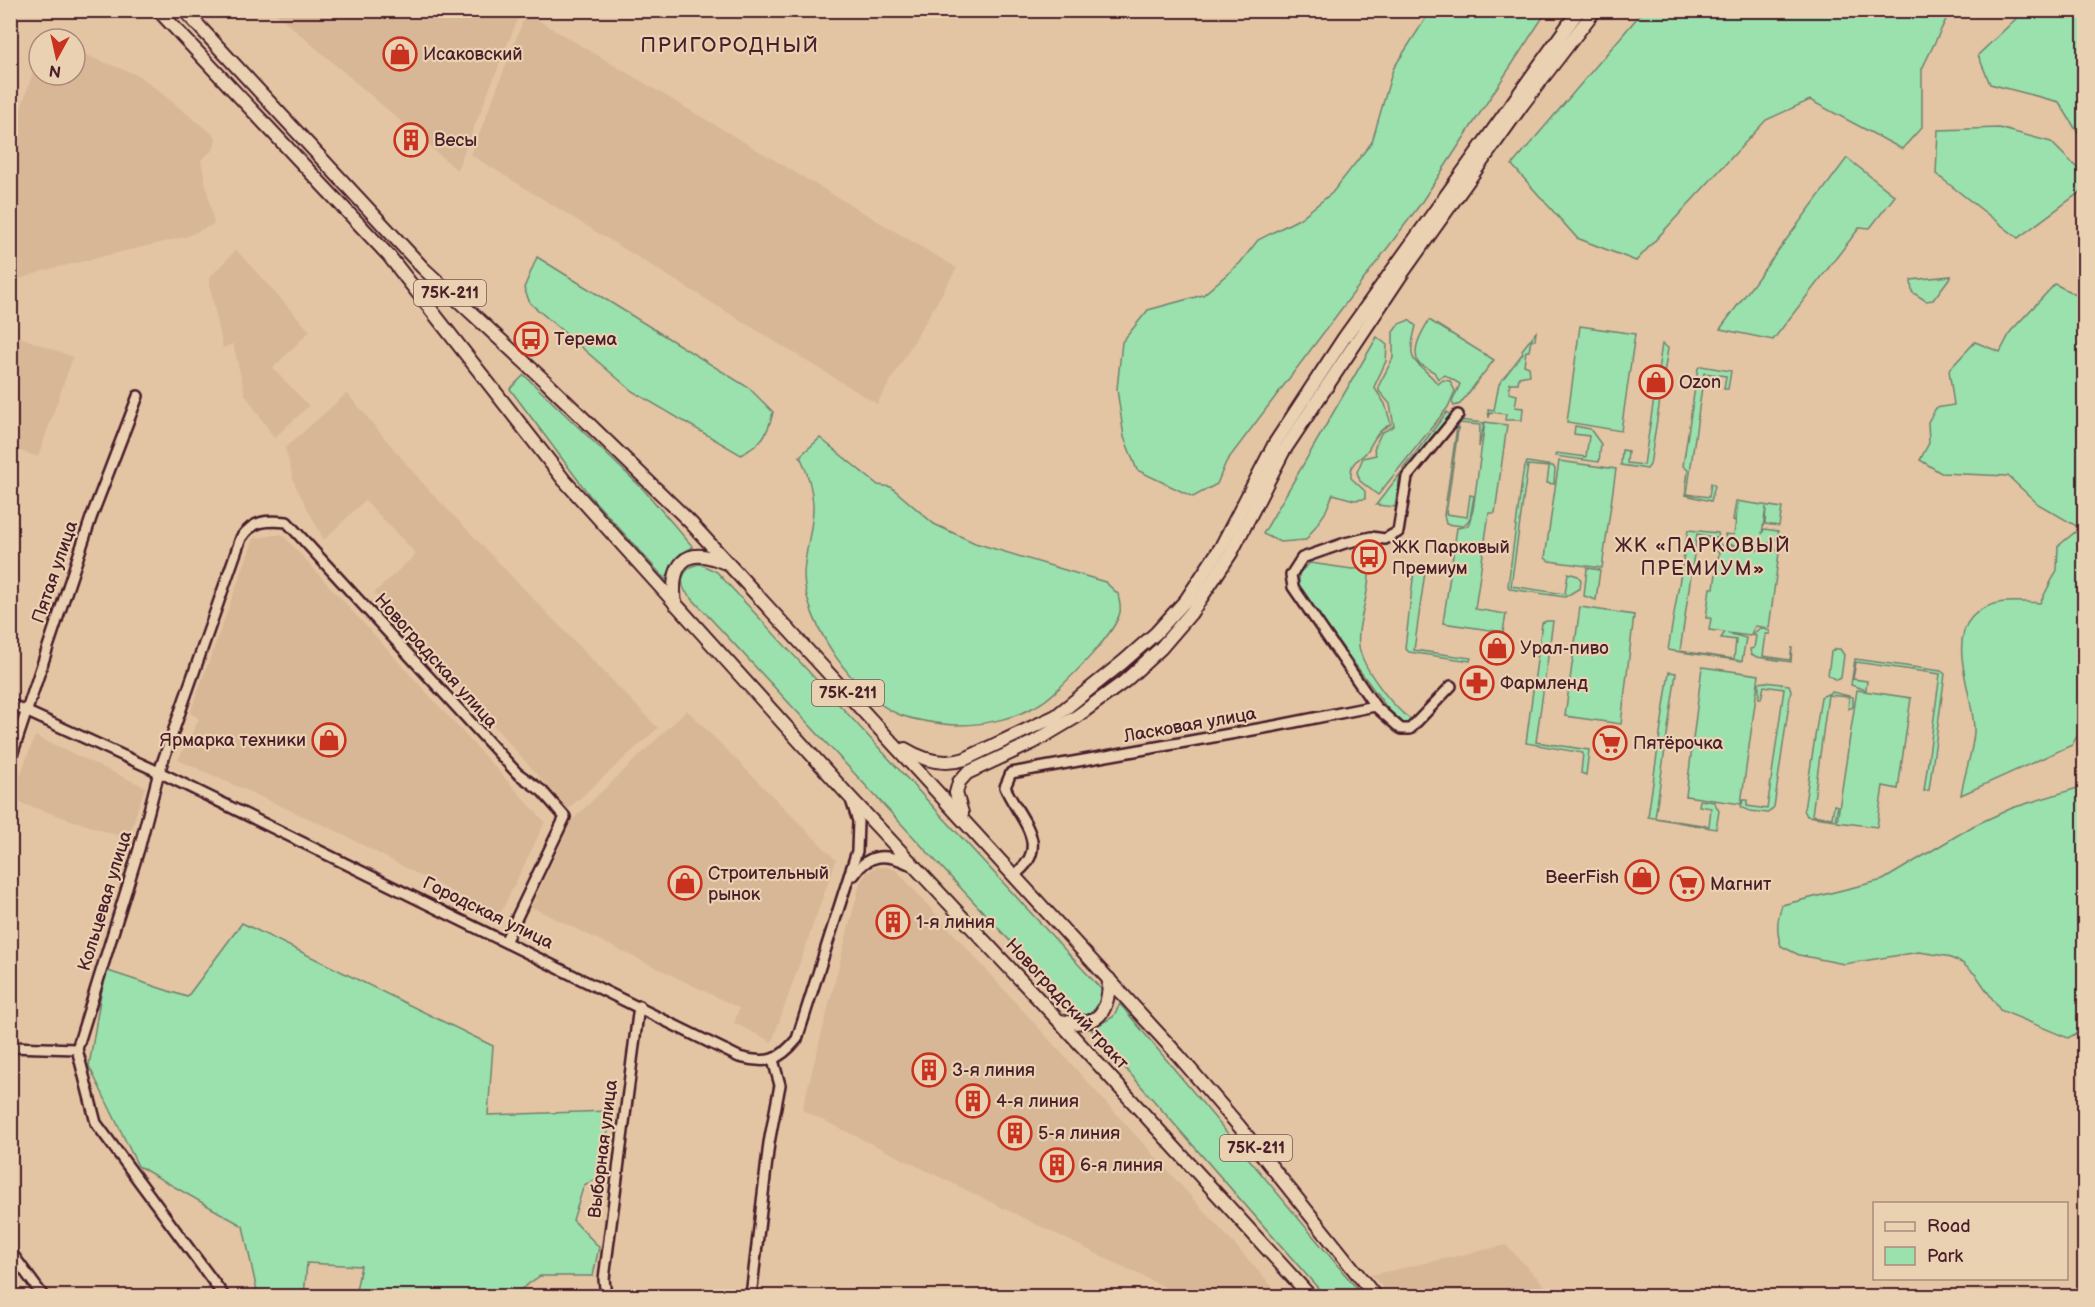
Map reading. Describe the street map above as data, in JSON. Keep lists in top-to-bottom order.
{
  "streets": {
    "main road": ["75К-211", "Новоградский тракт"],
    "street": [
      "Пятая улица",
      "Новоградская улица",
      "Ласковая улица",
      "Кольцевая улица",
      "Городская улица",
      "Выборная улица"
    ]
  },
  "crossings": [
    ["75К-211", "Ласковая улица"],
    ["Пятая улица", "Городская улица"],
    ["Новоградская улица", "Кольцевая улица"],
    ["Новоградская улица", "Городская улица"],
    ["Кольцевая улица", "Городская улица"],
    ["Городская улица", "Выборная улица"]
  ],
  "districts": ["ПРИГОРОДНЫЙ", "ЖК «ПАРКОВЫЙ ПРЕМИУМ»"],
  "places": {
    "shop": [
      "Исаковский",
      "Ozon",
      "Урал-пиво",
      "Ярмарка техники",
      "BeerFish",
      "Строительный рынок"
    ],
    "building": [
      "Весы",
      "1-я линия",
      "3-я линия",
      "4-я линия",
      "5-я линия",
      "6-я линия"
    ],
    "bus stop": ["Терема", "ЖК Парковый Премиум"],
    "pharmacy": ["Фармленд"],
    "supermarket": ["Пятёрочка", "Магнит"]
  },
  "legend": ["Road", "Park"],
  "north": "bottom"
}
